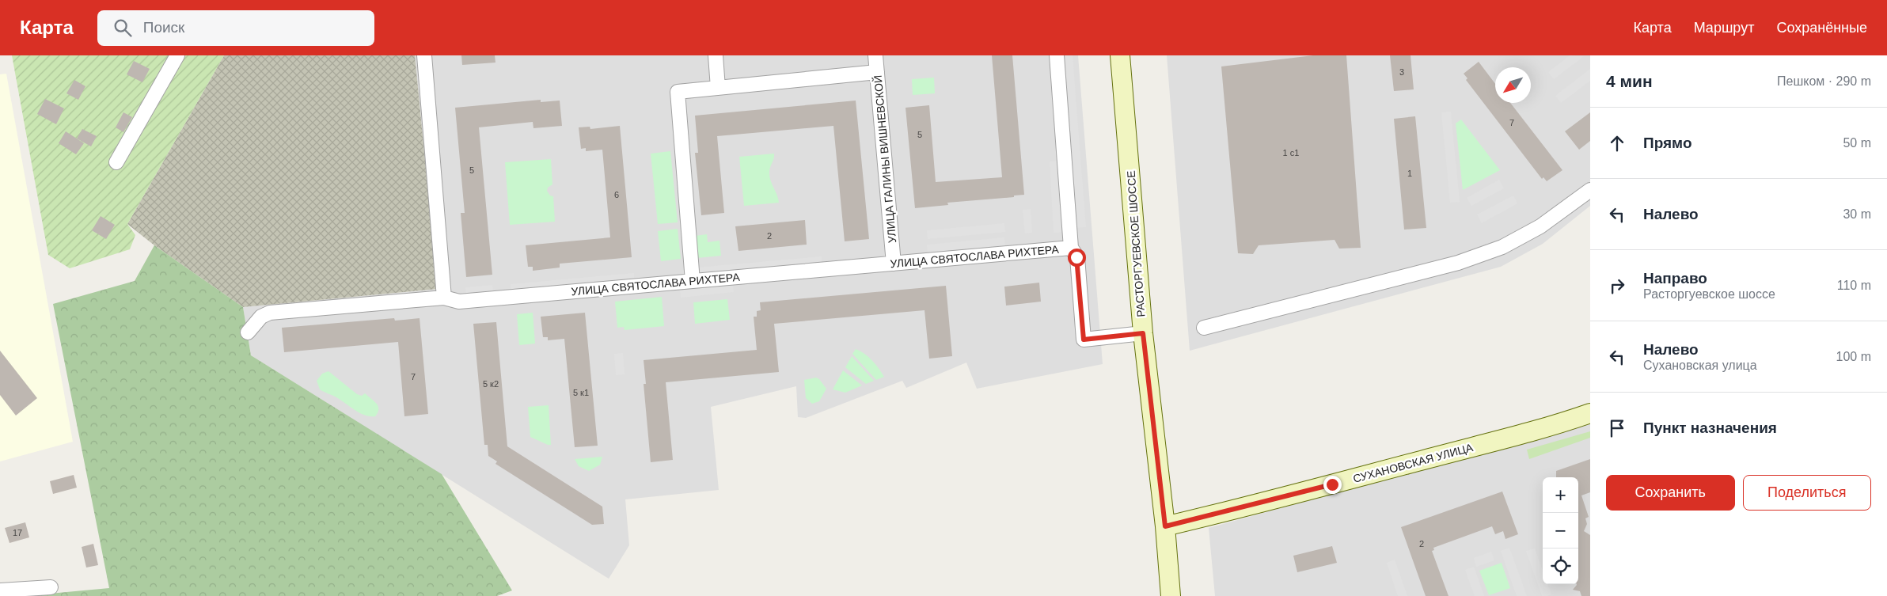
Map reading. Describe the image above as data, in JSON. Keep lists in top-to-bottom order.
{
  "streets": {
    "main road": ["РАСТОРГУЕВСКОЕ ШОССЕ", "СУХАНОВСКАЯ УЛИЦА"],
    "street": ["УЛИЦА ГАЛИНЫ ВИШНЕВСКОЙ", "УЛИЦА СВЯТОСЛАВА РИХТЕРА"]
  },
  "crossings": [
    ["УЛИЦА ГАЛИНЫ ВИШНЕВСКОЙ", "УЛИЦА СВЯТОСЛАВА РИХТЕРА"],
    ["РАСТОРГУЕВСКОЕ ШОССЕ", "СУХАНОВСКАЯ УЛИЦА"]
  ],
  "house_numbers": [
    "3",
    "7",
    "5",
    "1 с1",
    "5",
    "1",
    "6",
    "2",
    "7",
    "5 к2",
    "5 к1",
    "17",
    "2"
  ],
  "north": "bottom left",
  "page": {
    "header": "Карта",
    "search": "Поиск",
    "nav": ["Карта", "Маршрут", "Сохранённые"],
    "heading": ["4 мин", "Пешком · 290 m"],
    "list": [
      ["Прямо", "50 m"],
      ["Налево", "30 m"],
      ["Направо", "Расторгуевское шоссе", "110 m"],
      ["Налево", "Сухановская улица", "100 m"],
      "Пункт назначения"
    ],
    "buttons": ["Сохранить", "Поделиться"],
    "map_buttons": ["+", "−"]
  }
}
